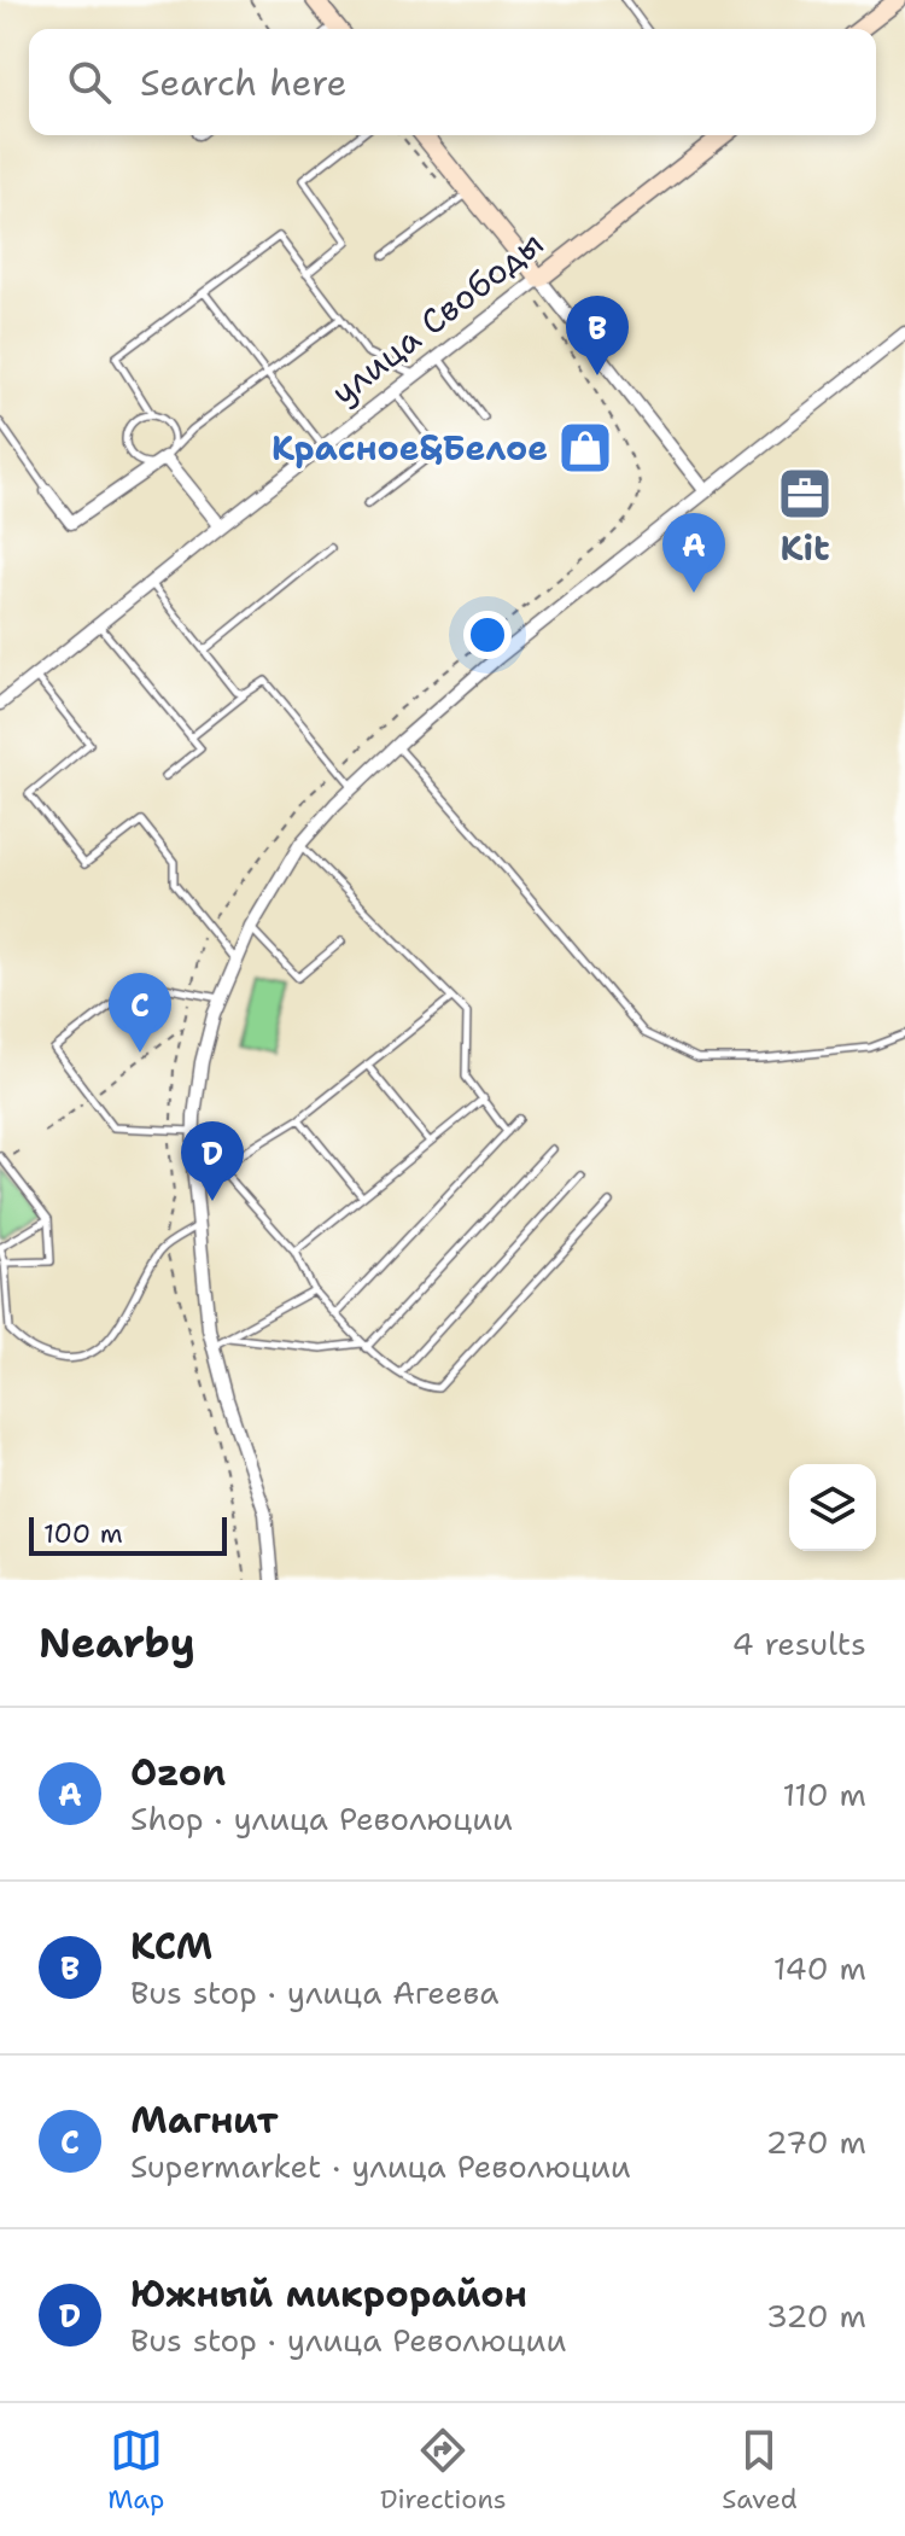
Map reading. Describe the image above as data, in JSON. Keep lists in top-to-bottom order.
{
  "streets": {
    "street": ["улица Свободы"]
  },
  "places": {
    "shop": ["Красное&Белое"],
    "office": ["Kit"]
  },
  "scale_bar": "100 m",
  "page": {
    "search": "Search here",
    "pins": [
      "B",
      "A",
      "C",
      "D"
    ],
    "scale": "100 m",
    "heading": ["Nearby", "4 results"],
    "list": [
      {
        "mark": "A",
        "name": "Ozon",
        "note": "Shop · улица Революции",
        "value": "110 m"
      },
      {
        "mark": "B",
        "name": "КСМ",
        "note": "Bus stop · улица Агеева",
        "value": "140 m"
      },
      {
        "mark": "C",
        "name": "Магнит",
        "note": "Supermarket · улица Революции",
        "value": "270 m"
      },
      {
        "mark": "D",
        "name": "Южный микрорайон",
        "note": "Bus stop · улица Революции",
        "value": "320 m"
      }
    ],
    "nav": ["Map", "Directions", "Saved"]
  }
}
